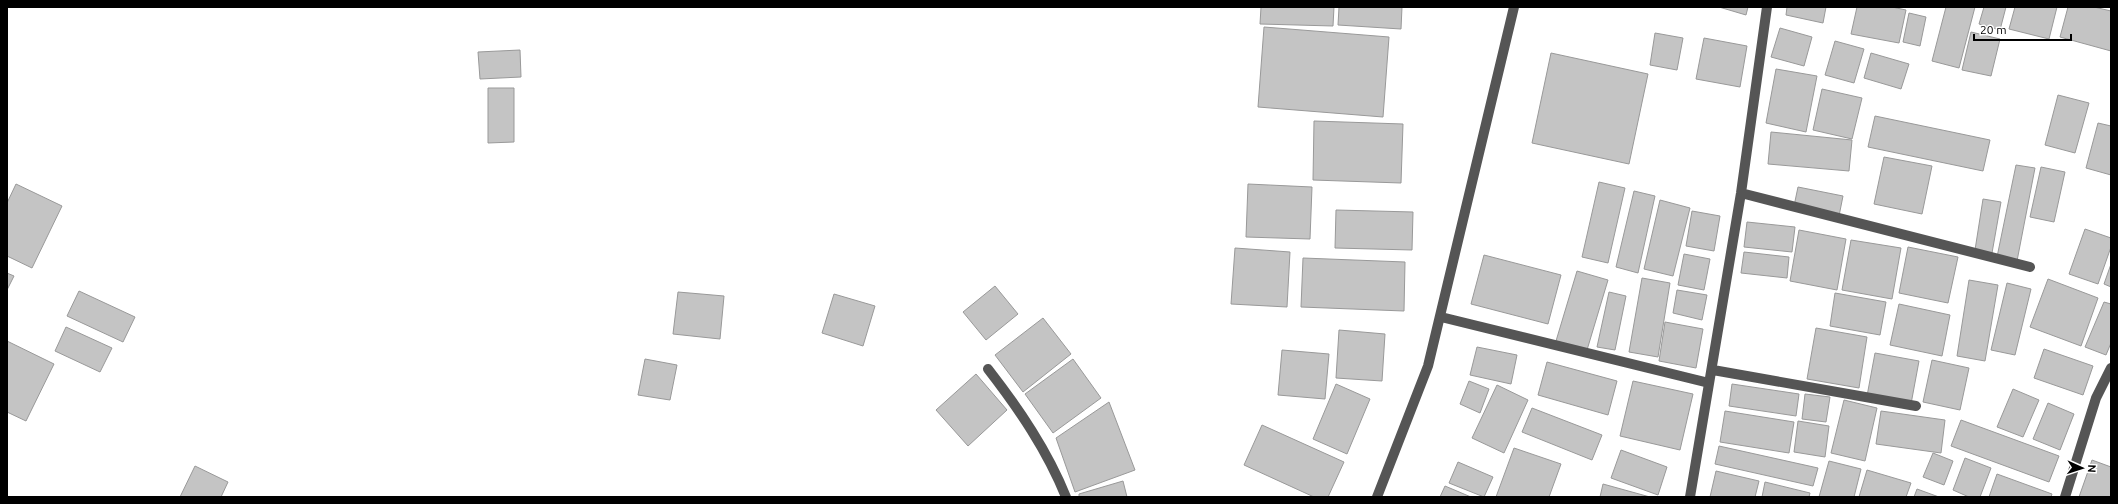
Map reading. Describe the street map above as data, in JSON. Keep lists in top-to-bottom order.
{
  "scale_bar": "20 m",
  "north": "right"
}
